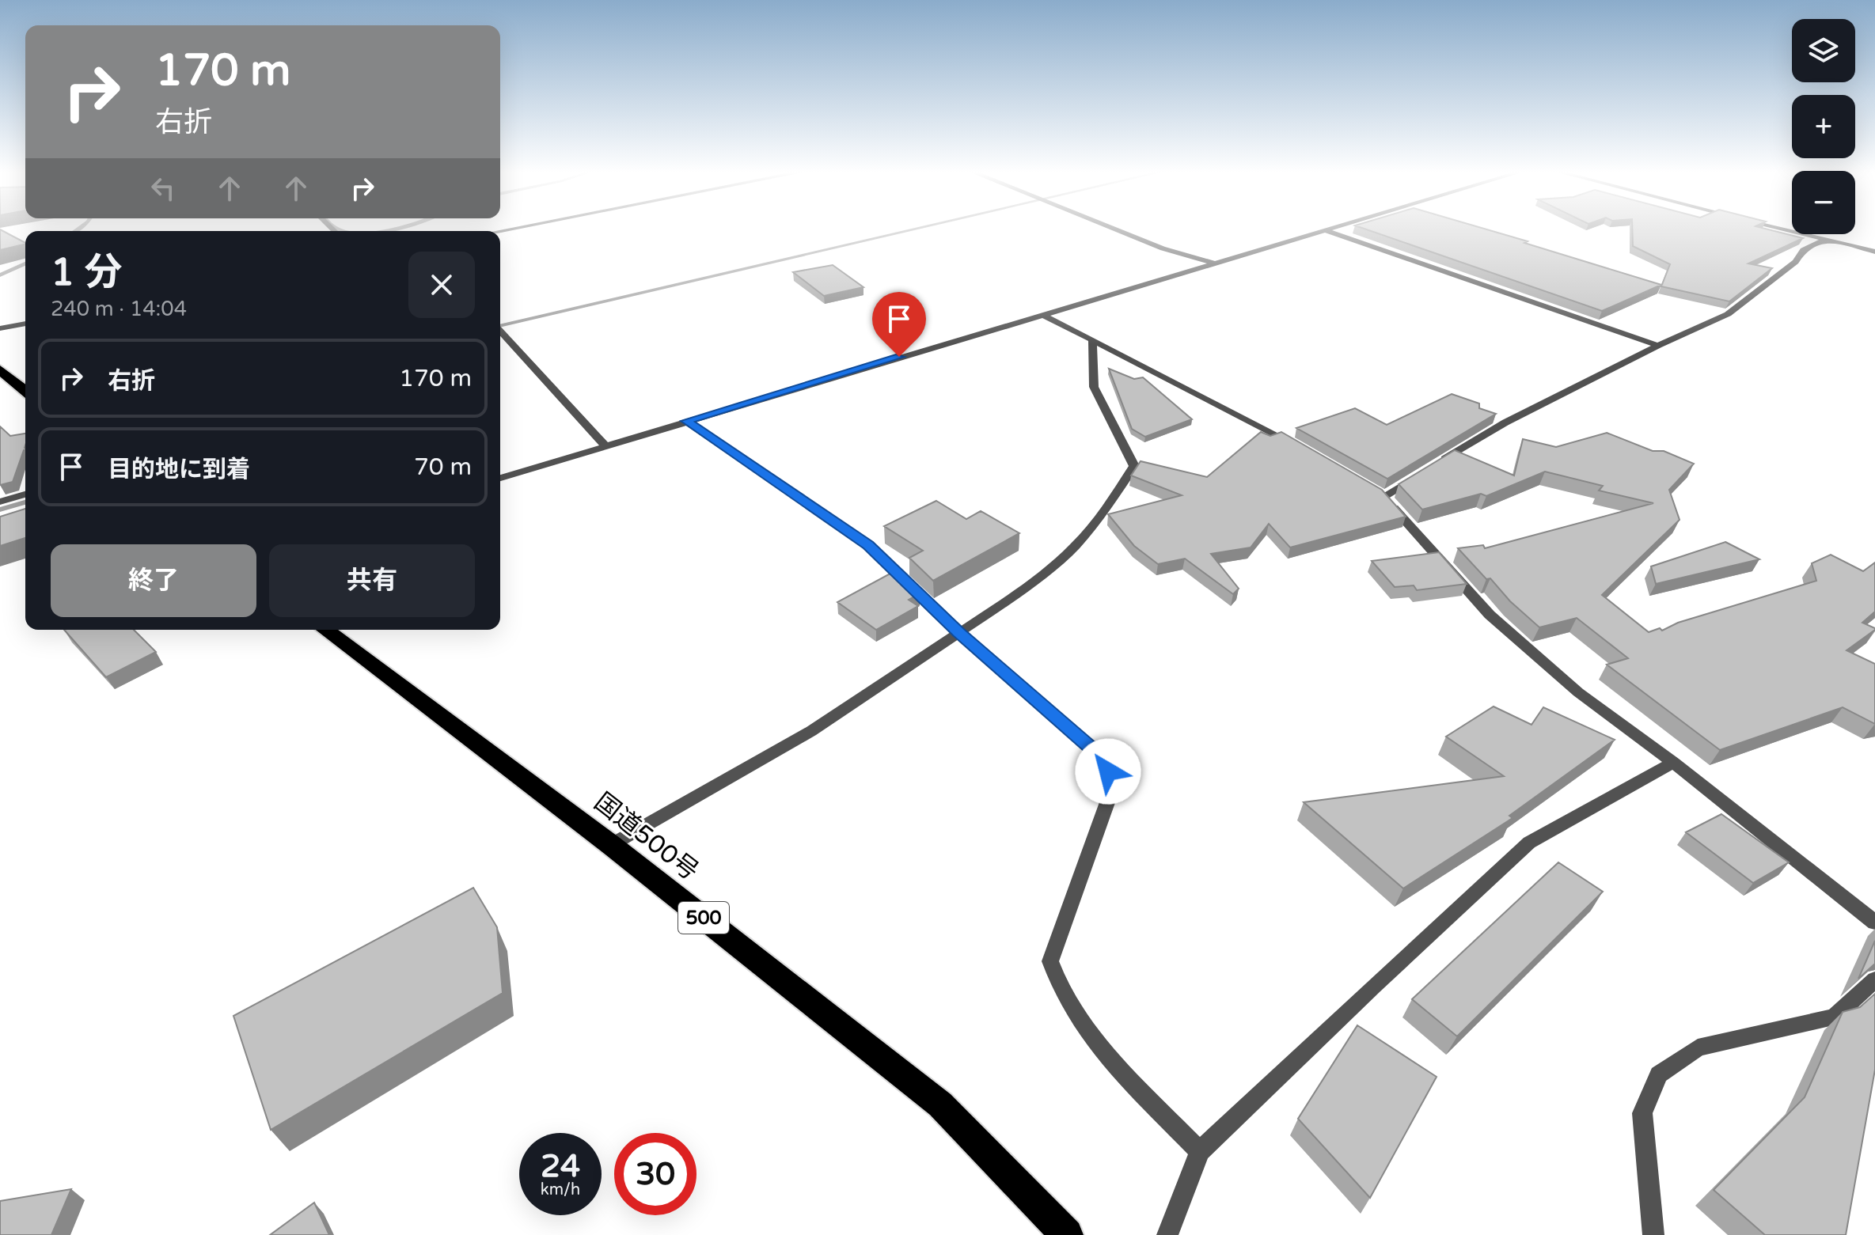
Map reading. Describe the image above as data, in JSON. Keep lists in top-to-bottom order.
{
  "streets": {
    "highway": ["国道500号", "500"]
  },
  "page": {
    "map_buttons": ["+", "−"],
    "turn": ["170 m", "右折"],
    "heading": ["1 分", "240 m · 14:04"],
    "list": [
      {
        "name": "右折",
        "value": "170 m"
      },
      {
        "name": "目的地に到着",
        "value": "70 m"
      }
    ],
    "buttons": ["終了", "共有"],
    "speed": "24 km/h",
    "limit": "30"
  }
}
